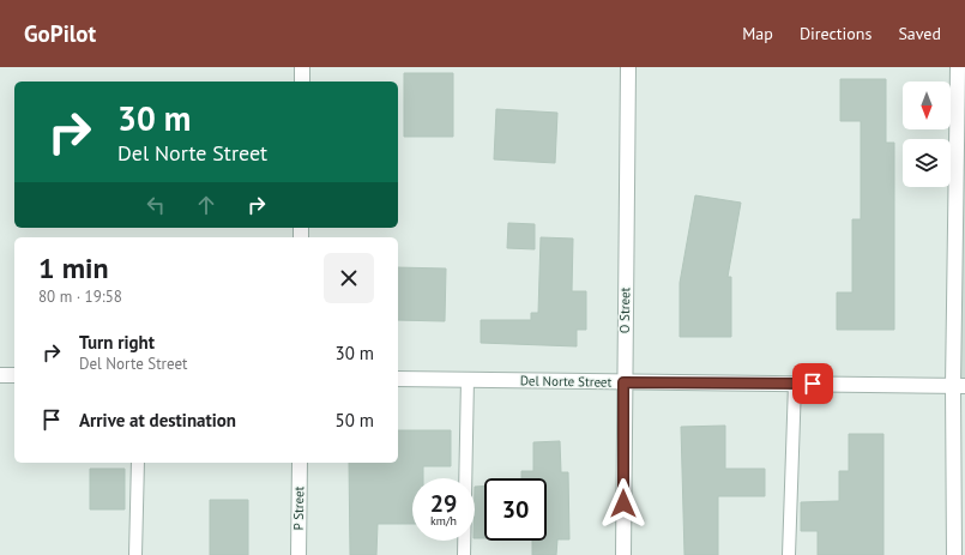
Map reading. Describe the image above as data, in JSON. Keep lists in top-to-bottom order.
{
  "streets": {
    "street": ["O Street", "Del Norte Street", "P Street"]
  },
  "crossings": [
    ["O Street", "Del Norte Street"]
  ],
  "north": "bottom",
  "page": {
    "header": "GoPilot",
    "nav": ["Map", "Directions", "Saved"],
    "turn": ["30 m", "Del Norte Street"],
    "heading": ["1 min", "80 m · 19:58"],
    "list": [
      {
        "name": "Turn right",
        "note": "Del Norte Street",
        "value": "30 m"
      },
      {
        "name": "Arrive at destination",
        "value": "50 m"
      }
    ],
    "speed": "29 km/h",
    "limit": "30"
  }
}
